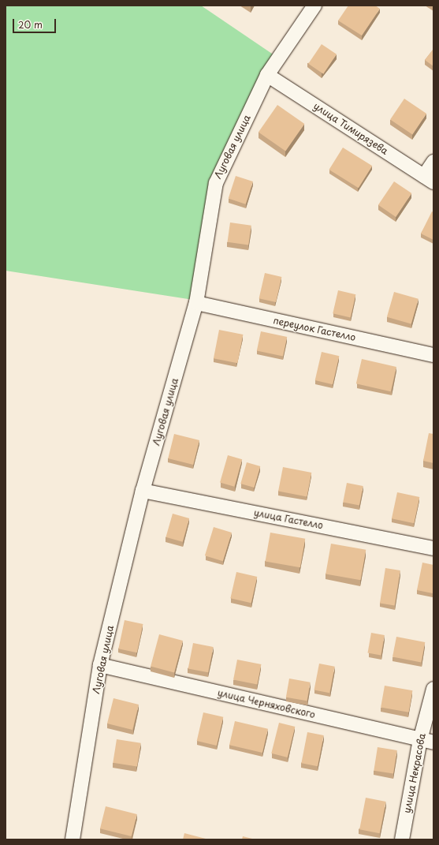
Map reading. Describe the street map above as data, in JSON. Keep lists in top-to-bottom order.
{
  "streets": {
    "street": [
      "улица Тимирязева",
      "Луговая улица",
      "переулок Гастелло",
      "улица Гастелло",
      "улица Черняховского",
      "улица Некрасова"
    ]
  },
  "crossings": [
    ["улица Тимирязева", "Луговая улица"],
    ["Луговая улица", "переулок Гастелло"],
    ["Луговая улица", "улица Гастелло"],
    ["Луговая улица", "улица Черняховского"],
    ["улица Черняховского", "улица Некрасова"]
  ],
  "scale_bar": "20 m"
}
